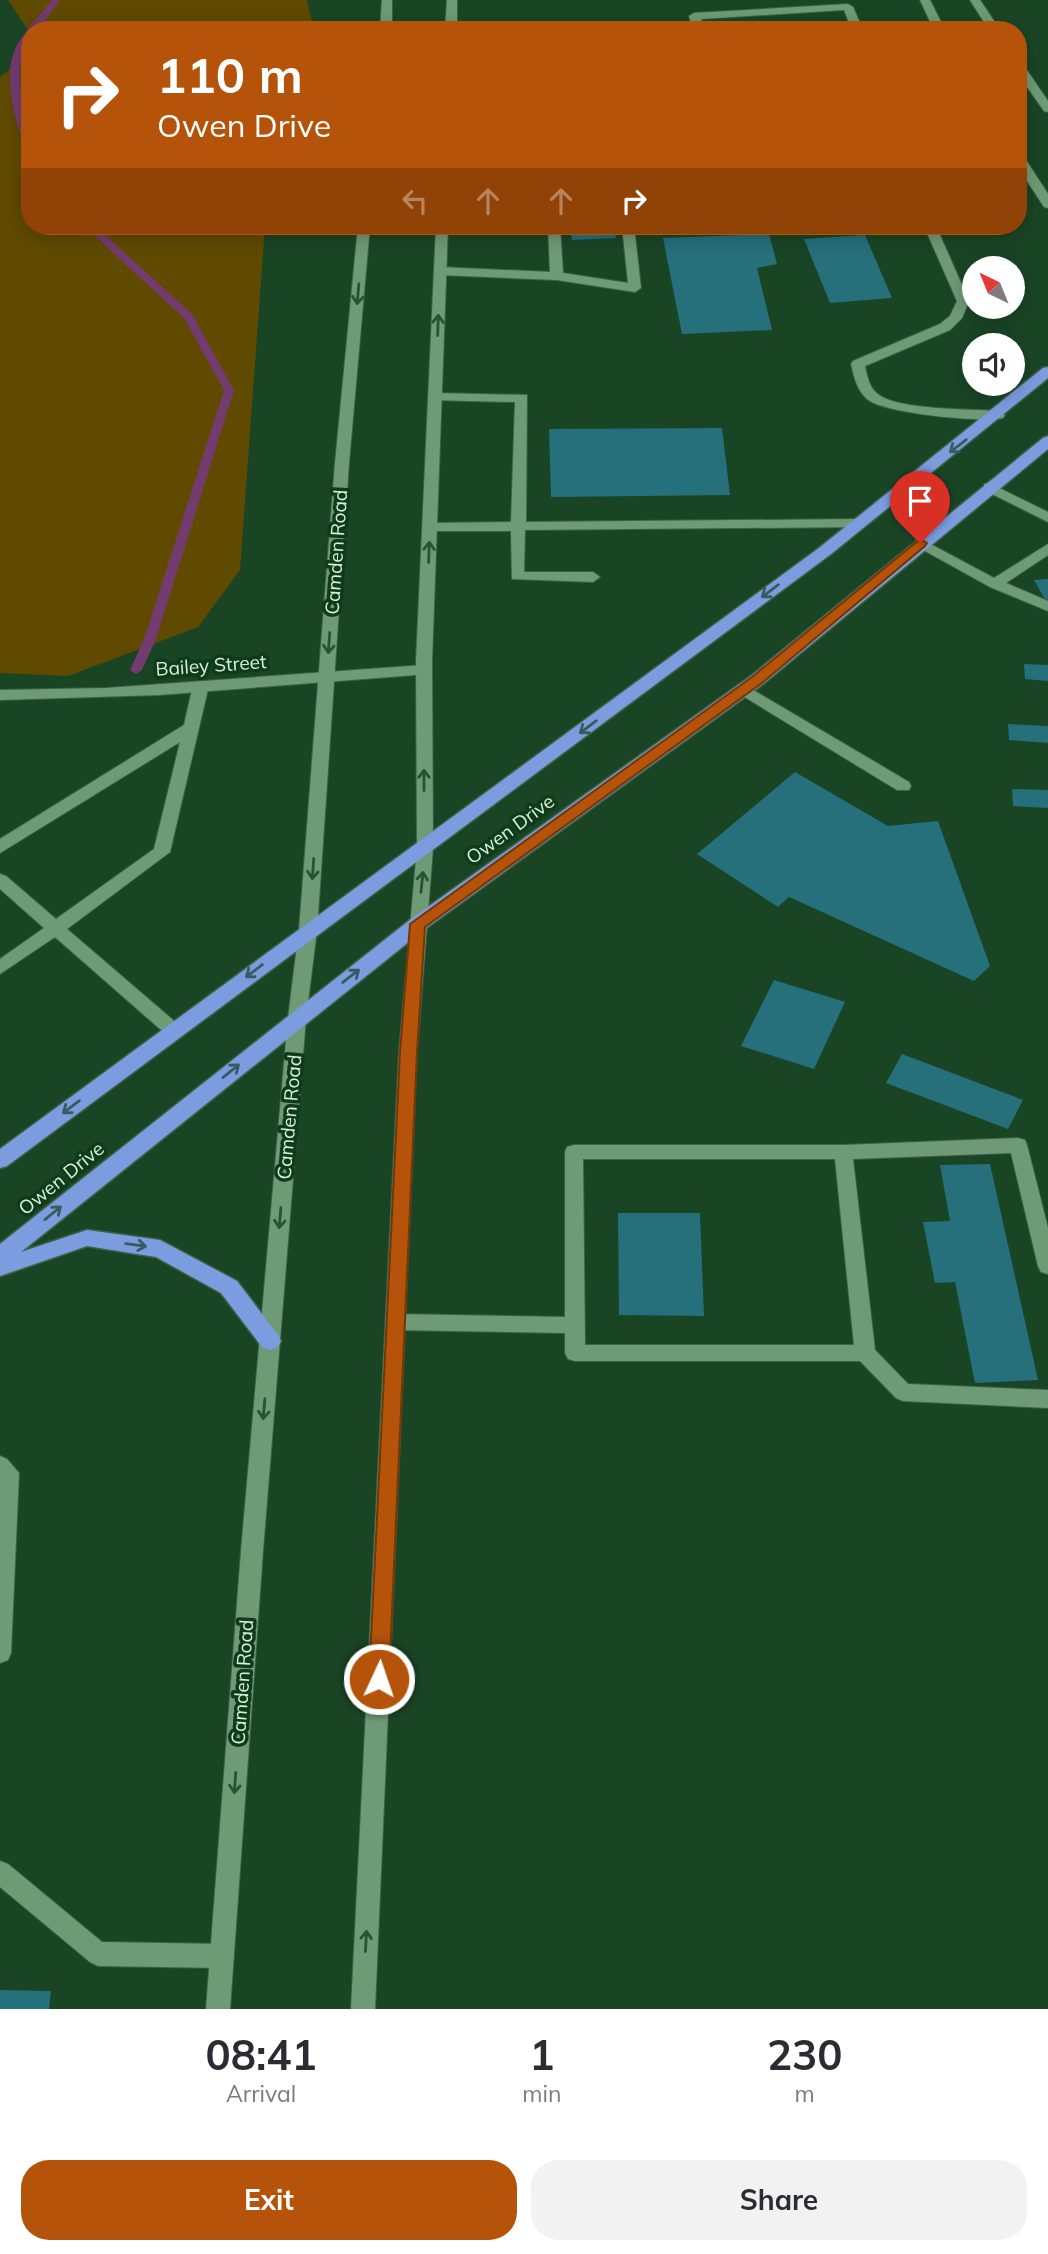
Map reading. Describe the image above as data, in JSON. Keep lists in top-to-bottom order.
{
  "streets": {
    "highway": ["Owen Drive"],
    "street": ["Camden Road", "Bailey Street"]
  },
  "crossings": [
    ["Camden Road", "Bailey Street"],
    ["Camden Road", "Owen Drive"]
  ],
  "north": "top left",
  "page": {
    "turn": ["110 m", "Owen Drive"],
    "eta": [
      "08:41",
      "Arrival",
      "1",
      "min",
      "230",
      "m"
    ],
    "buttons": ["Exit", "Share"]
  }
}
